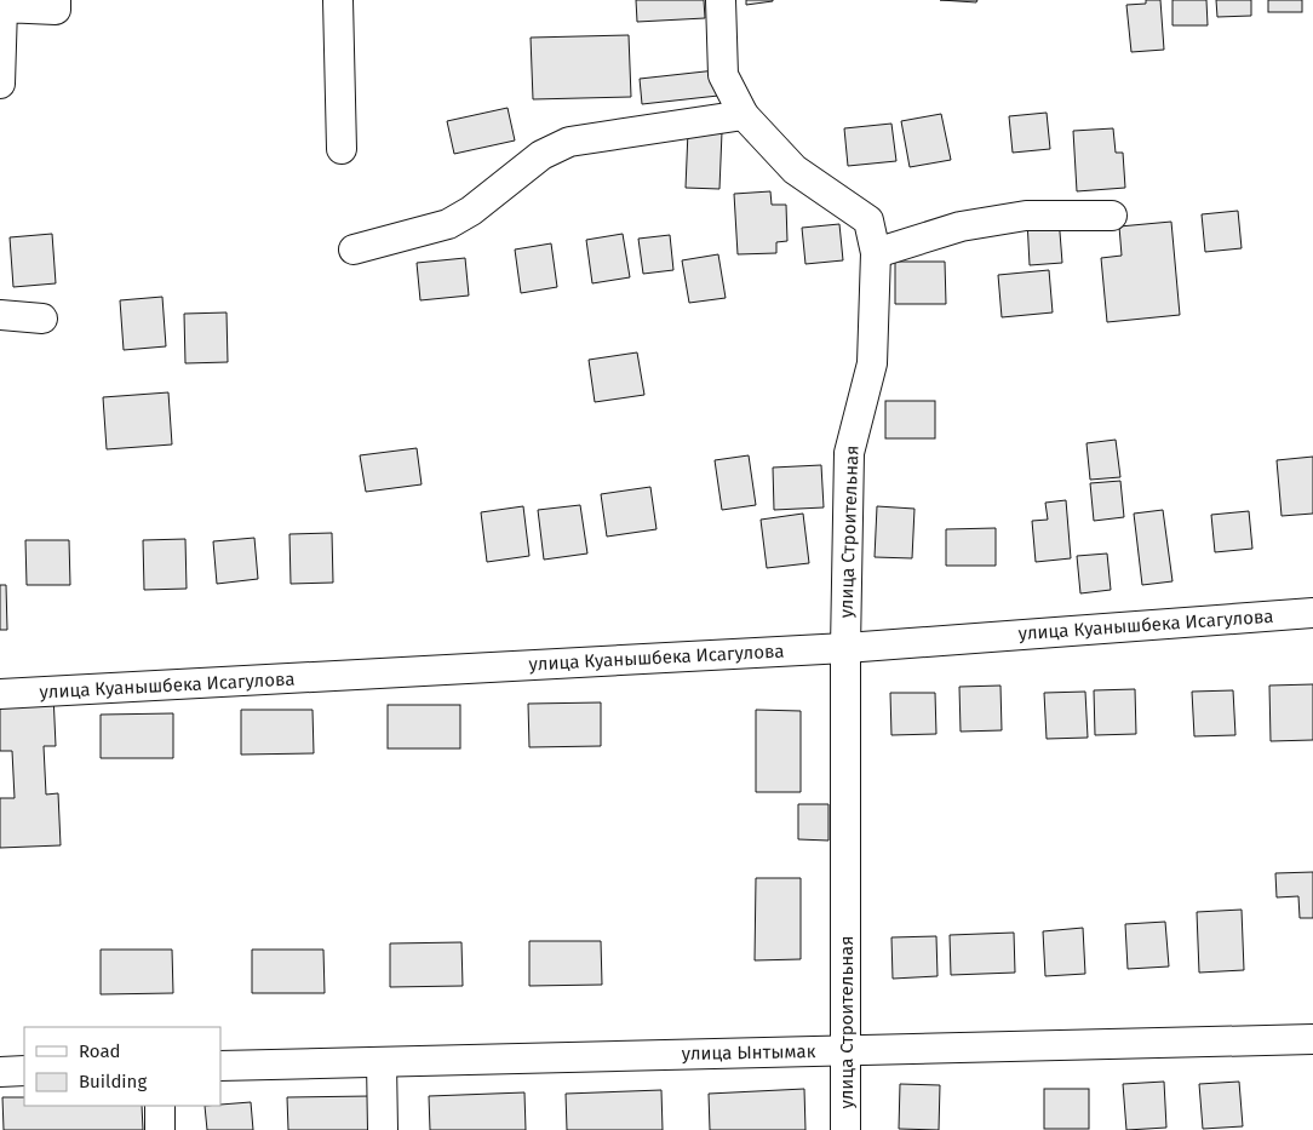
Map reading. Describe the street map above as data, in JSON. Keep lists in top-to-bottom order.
{
  "streets": {
    "street": ["улица Строительная", "улица Куанышбека Исагулова", "улица Ынтымак"]
  },
  "crossings": [
    ["улица Строительная", "улица Куанышбека Исагулова"],
    ["улица Строительная", "улица Ынтымак"]
  ],
  "legend": ["Road", "Building"]
}
